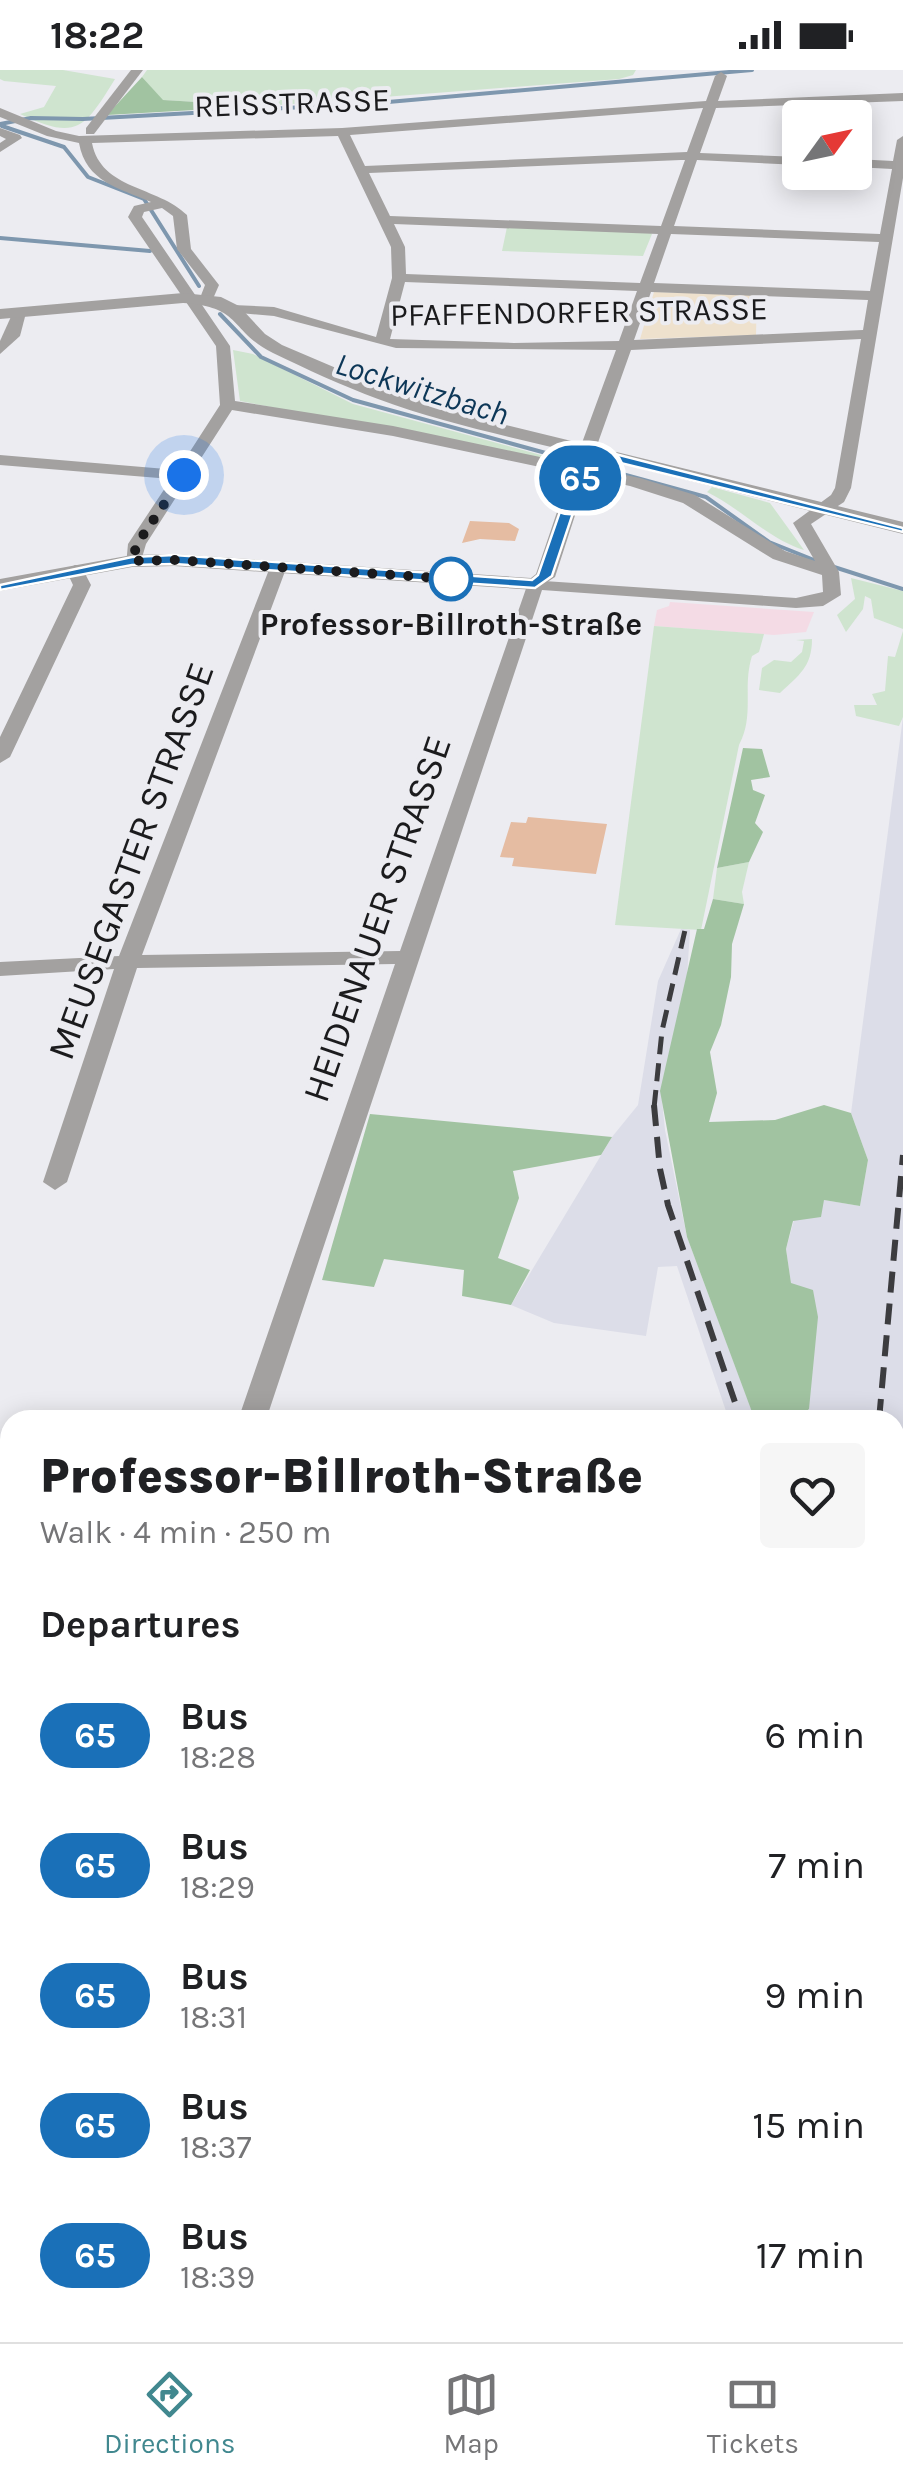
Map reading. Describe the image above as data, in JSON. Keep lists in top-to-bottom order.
{
  "streets": {
    "street": [
      "REISSTRASSE",
      "PFAFFENDORFER STRASSE",
      "MEUSEGASTER STRASSE",
      "HEIDENAUER STRASSE"
    ]
  },
  "water": ["Lockwitzbach"],
  "places": ["Professor-Billroth-Straße"],
  "lines": ["bus line 65"],
  "north": "top right",
  "page": {
    "status": "18:22",
    "on_map": "65",
    "heading": [
      ["Professor-Billroth-Straße", "Walk · 4 min · 250 m"],
      "Departures"
    ],
    "list": [
      {
        "mark": "65",
        "name": "Bus",
        "note": "18:28",
        "value": "6 min"
      },
      {
        "mark": "65",
        "name": "Bus",
        "note": "18:29",
        "value": "7 min"
      },
      {
        "mark": "65",
        "name": "Bus",
        "note": "18:31",
        "value": "9 min"
      },
      {
        "mark": "65",
        "name": "Bus",
        "note": "18:37",
        "value": "15 min"
      },
      {
        "mark": "65",
        "name": "Bus",
        "note": "18:39",
        "value": "17 min"
      }
    ],
    "tabs": ["Directions", "Map", "Tickets"]
  }
}
